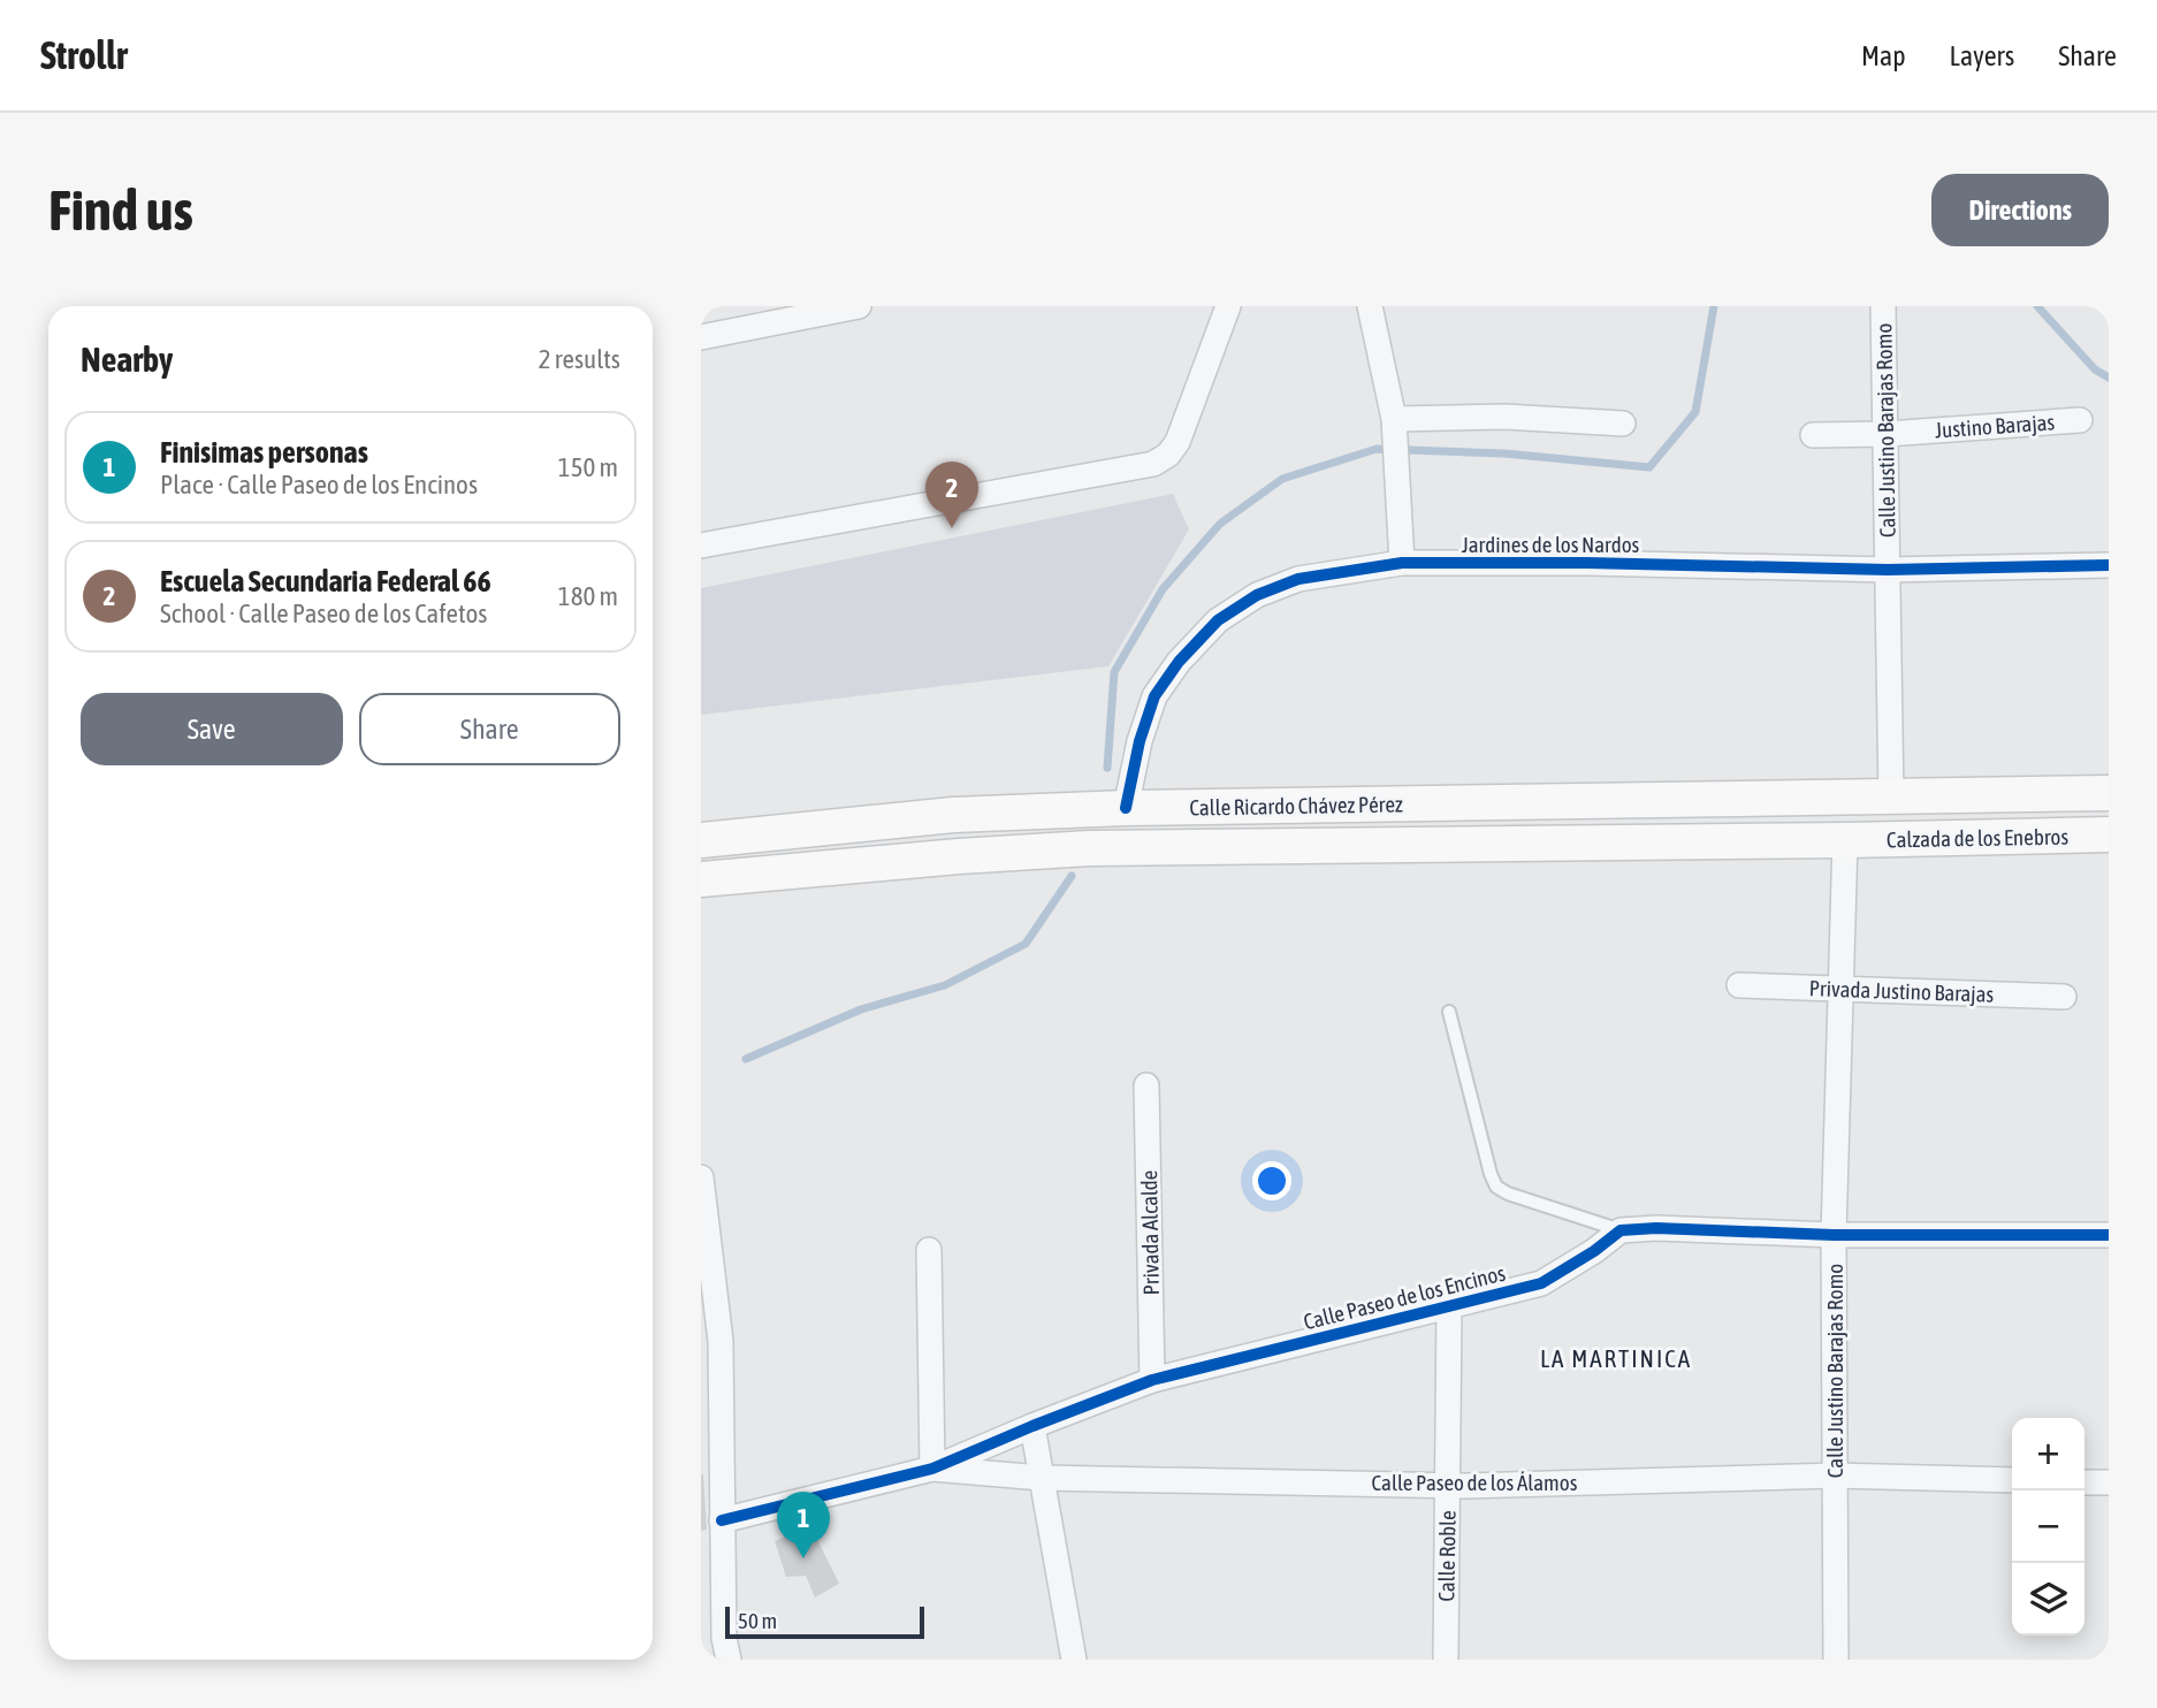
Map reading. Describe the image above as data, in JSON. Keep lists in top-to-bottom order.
{
  "streets": {
    "main road": ["Calle Ricardo Chávez Pérez", "Calzada de los Enebros"],
    "street": [
      "Justino Barajas",
      "Calle Justino Barajas Romo",
      "Jardines de los Nardos",
      "Privada Justino Barajas",
      "Privada Alcalde",
      "Calle Paseo de los Encinos",
      "Calle Paseo de los Álamos",
      "Calle Roble"
    ]
  },
  "crossings": [
    ["Justino Barajas", "Calle Justino Barajas Romo"],
    ["Calle Justino Barajas Romo", "Jardines de los Nardos"],
    ["Calle Justino Barajas Romo", "Calle Ricardo Chávez Pérez"],
    ["Calle Justino Barajas Romo", "Calzada de los Enebros"],
    ["Calle Justino Barajas Romo", "Privada Justino Barajas"],
    ["Calle Justino Barajas Romo", "Calle Paseo de los Álamos"],
    ["Jardines de los Nardos", "Calle Ricardo Chávez Pérez"],
    ["Calle Ricardo Chávez Pérez", "Calzada de los Enebros"],
    ["Privada Alcalde", "Calle Paseo de los Encinos"],
    ["Calle Paseo de los Encinos", "Calle Paseo de los Álamos"],
    ["Calle Paseo de los Encinos", "Calle Roble"],
    ["Calle Paseo de los Álamos", "Calle Roble"]
  ],
  "districts": ["LA MARTINICA"],
  "scale_bar": "50 m",
  "page": {
    "header": "Strollr",
    "nav": ["Map", "Layers", "Share"],
    "buttons": [
      "Directions",
      ["Save", "Share"]
    ],
    "title": "Find us",
    "heading": ["Nearby", "2 results"],
    "list": [
      {
        "mark": "1",
        "name": "Finisimas personas",
        "note": "Place · Calle Paseo de los Encinos",
        "value": "150 m"
      },
      {
        "mark": "2",
        "name": "Escuela Secundaria Federal 66",
        "note": "School · Calle Paseo de los Cafetos",
        "value": "180 m"
      }
    ],
    "pins": ["2", "1"],
    "map_buttons": ["+", "−"],
    "scale": "50 m"
  }
}
